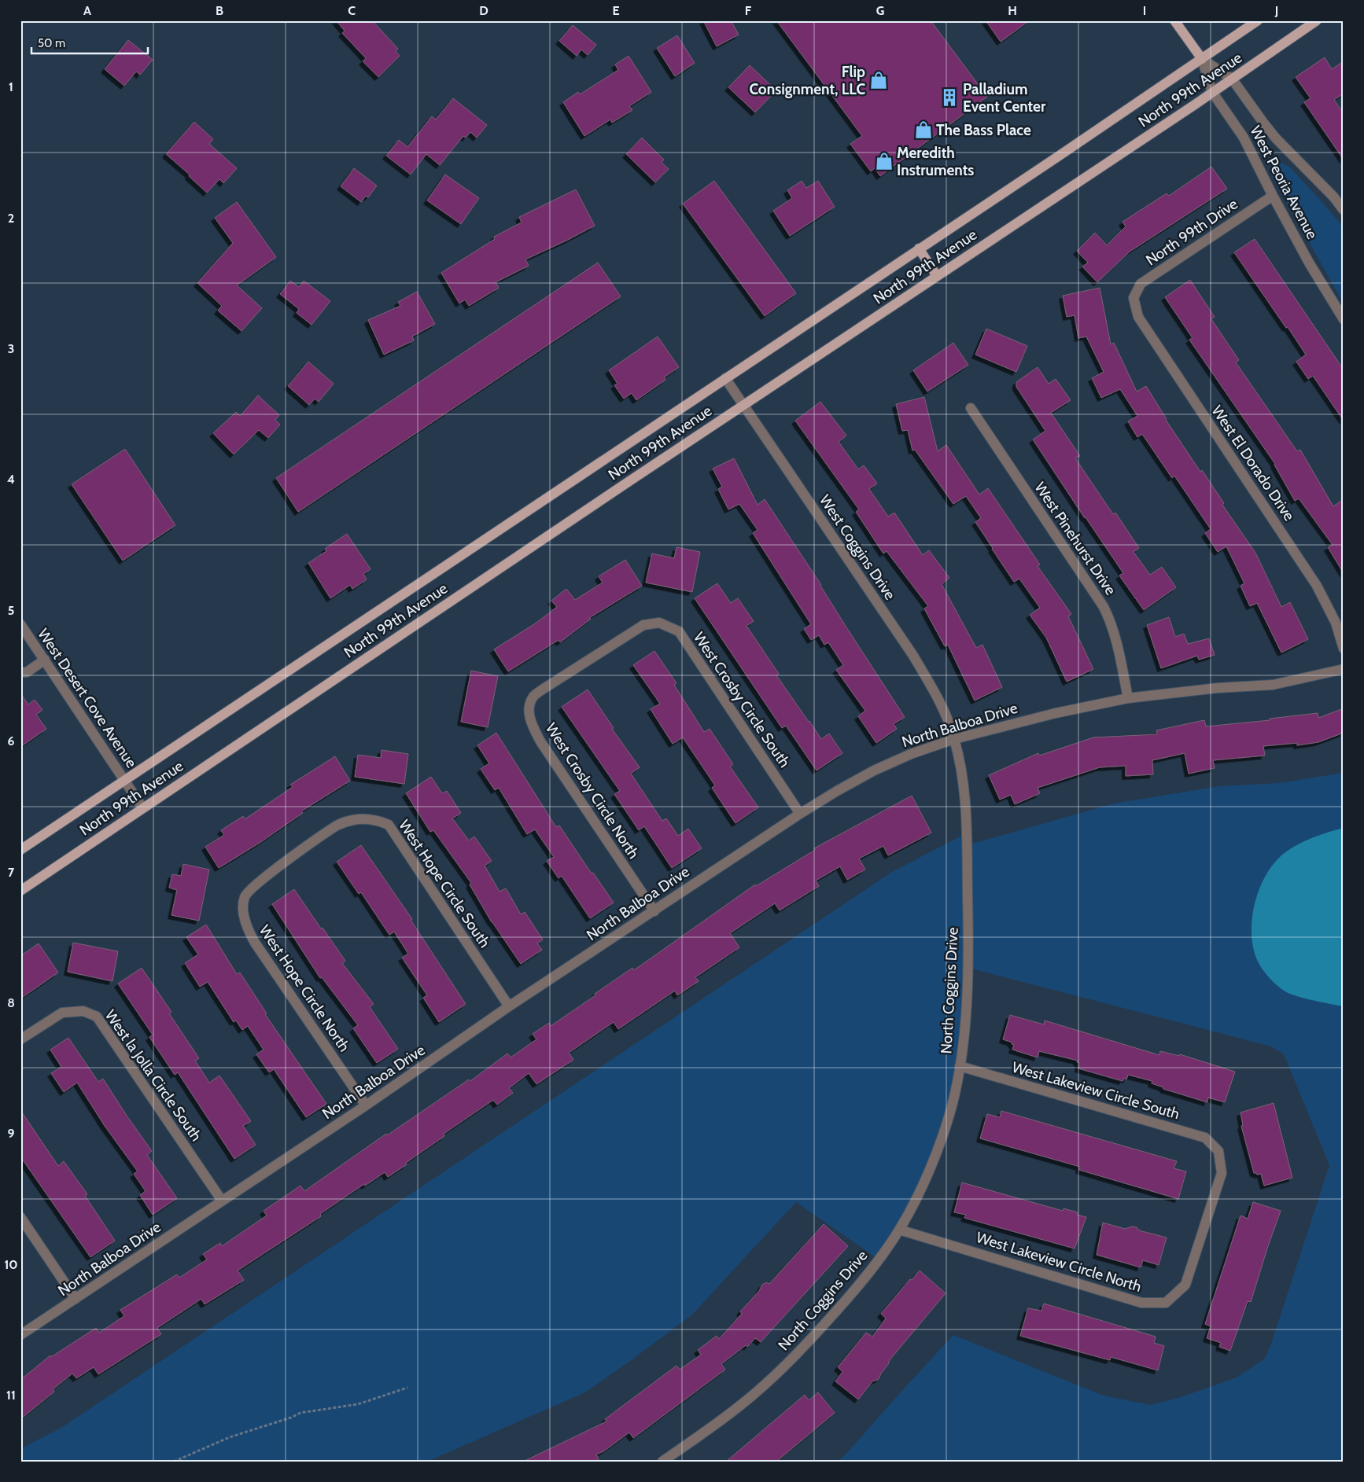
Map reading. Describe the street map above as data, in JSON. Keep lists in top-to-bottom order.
{
  "streets": {
    "main road": ["North 99th Avenue", "West Peoria Avenue"],
    "street": [
      "North 99th Drive",
      "West El Dorado Drive",
      "West Pinehurst Drive",
      "West Coggins Drive",
      "West Desert Cove Avenue",
      "West Crosby Circle South",
      "North Balboa Drive",
      "West Crosby Circle North",
      "West Hope Circle South",
      "West Hope Circle North",
      "North Coggins Drive",
      "West la Jolla Circle South",
      "West Lakeview Circle South",
      "West Lakeview Circle North"
    ]
  },
  "crossings": [
    ["North 99th Avenue", "West Peoria Avenue"],
    ["North 99th Avenue", "West Coggins Drive"],
    ["North 99th Avenue", "West Desert Cove Avenue"],
    ["West Peoria Avenue", "North 99th Drive"],
    ["North 99th Drive", "West El Dorado Drive"],
    ["West Pinehurst Drive", "North Balboa Drive"],
    ["West Coggins Drive", "North Balboa Drive"],
    ["West Coggins Drive", "North Coggins Drive"],
    ["West Crosby Circle South", "North Balboa Drive"],
    ["West Crosby Circle South", "West Crosby Circle North"],
    ["North Balboa Drive", "West Crosby Circle North"],
    ["North Balboa Drive", "West Hope Circle South"],
    ["North Balboa Drive", "West Hope Circle North"],
    ["North Balboa Drive", "North Coggins Drive"],
    ["North Balboa Drive", "West la Jolla Circle South"],
    ["West Hope Circle South", "West Hope Circle North"],
    ["North Coggins Drive", "West Lakeview Circle South"],
    ["North Coggins Drive", "West Lakeview Circle North"],
    ["West Lakeview Circle South", "West Lakeview Circle North"]
  ],
  "places": {
    "shop": ["Flip Consignment, LLC", "The Bass Place", "Meredith Instruments"],
    "building": ["Palladium Event Center"]
  },
  "scale_bar": "50 m",
  "grid": {
    "columns": [
      "A",
      "B",
      "C",
      "D",
      "E",
      "F",
      "G",
      "H",
      "I",
      "J"
    ],
    "rows": [
      "1",
      "2",
      "3",
      "4",
      "5",
      "6",
      "7",
      "8",
      "9",
      "10",
      "11"
    ]
  }
}
